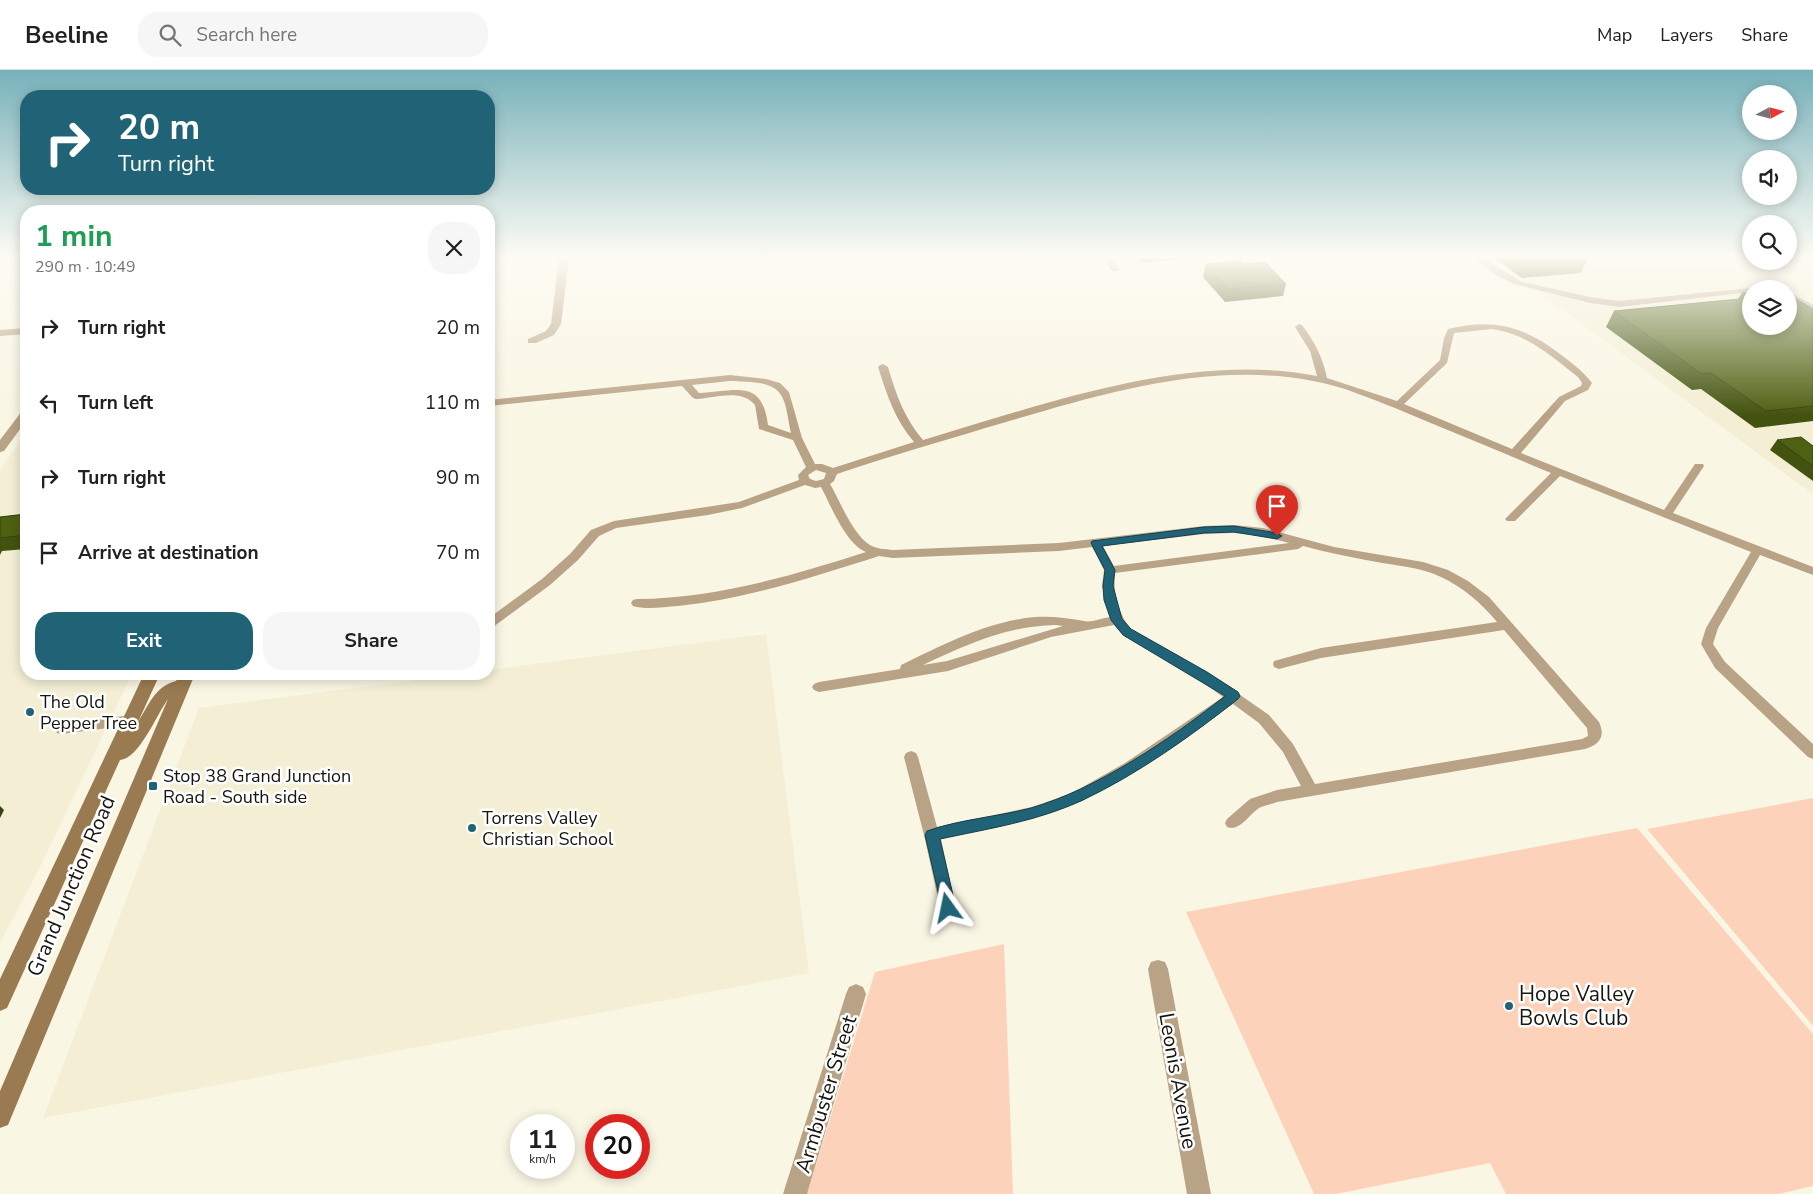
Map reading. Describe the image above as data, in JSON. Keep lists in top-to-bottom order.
{
  "streets": {
    "main road": ["Grand Junction Road"],
    "street": ["Leonis Avenue", "Armbuster Street"]
  },
  "places": {
    "other": ["The Old Pepper Tree", "Torrens Valley Christian School", "Hope Valley Bowls Club"],
    "transit": ["Stop 38 Grand Junction Road - South side"]
  },
  "north": "right",
  "page": {
    "header": "Beeline",
    "search": "Search here",
    "nav": ["Map", "Layers", "Share"],
    "turn": ["20 m", "Turn right"],
    "heading": ["1 min", "290 m · 10:49"],
    "list": [
      {
        "name": "Turn right",
        "value": "20 m"
      },
      {
        "name": "Turn left",
        "value": "110 m"
      },
      {
        "name": "Turn right",
        "value": "90 m"
      },
      {
        "name": "Arrive at destination",
        "value": "70 m"
      }
    ],
    "buttons": ["Exit", "Share"],
    "speed": "11 km/h",
    "limit": "20"
  }
}
